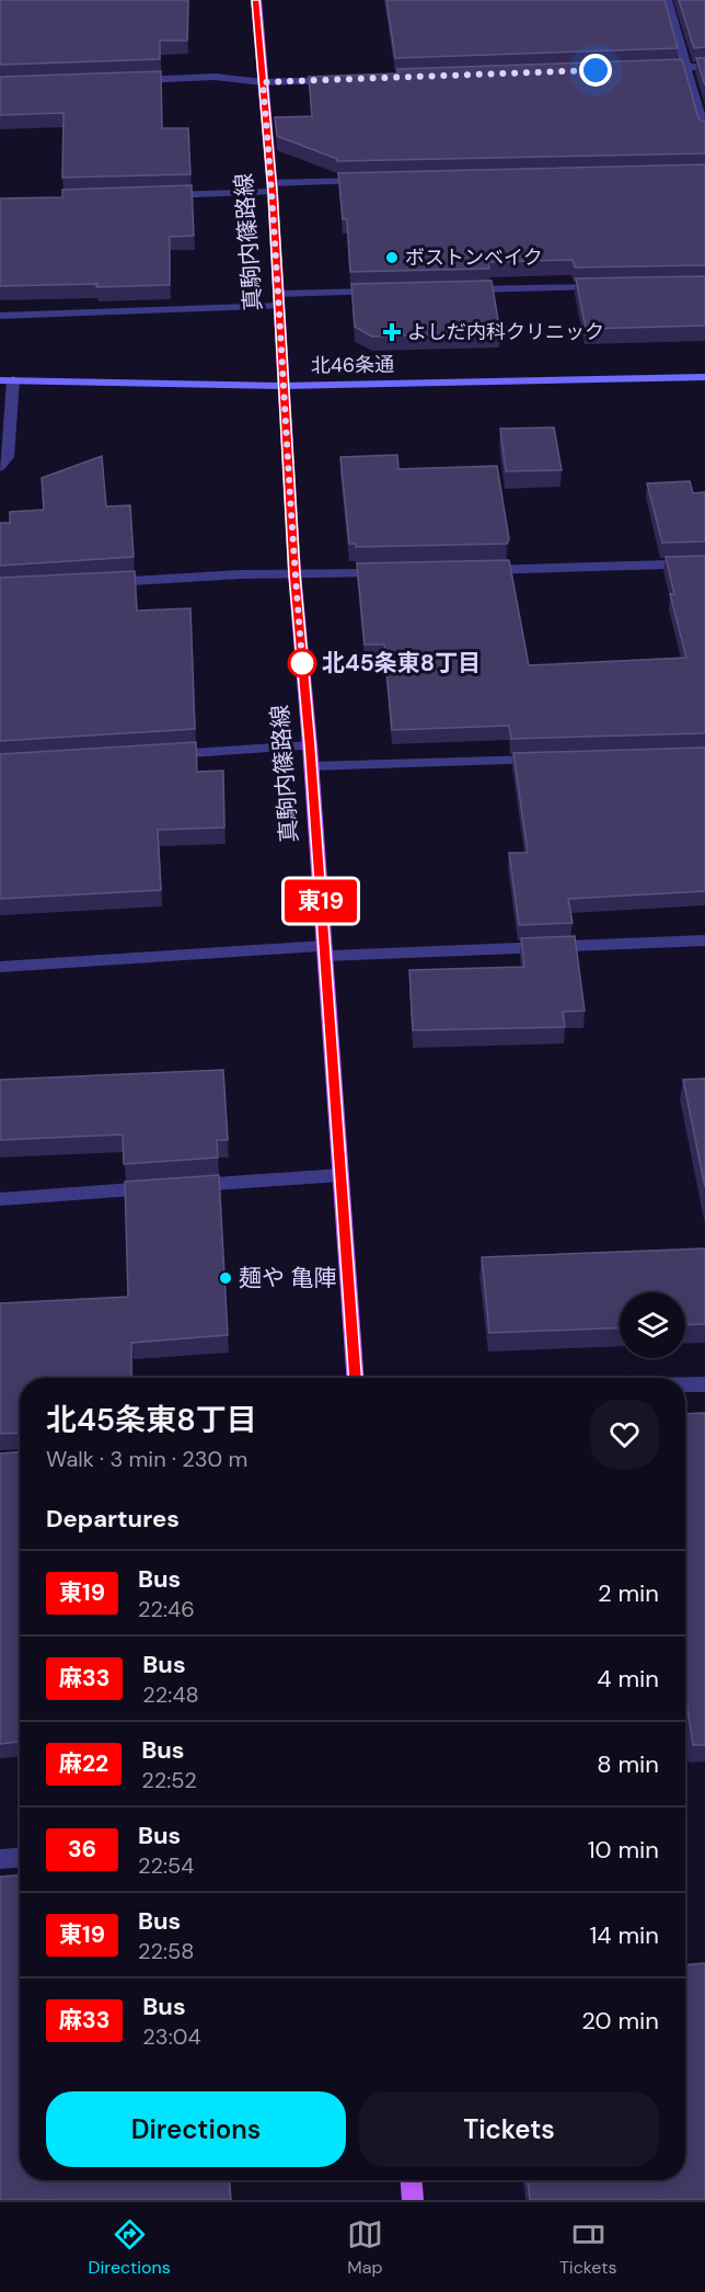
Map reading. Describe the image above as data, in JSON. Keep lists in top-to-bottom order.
{
  "streets": {
    "main road": ["真駒内篠路線"],
    "street": ["北46条通"]
  },
  "crossings": [
    ["真駒内篠路線", "北46条通"]
  ],
  "places": {
    "other": ["ボストンベイク", "北45条東8丁目", "麺や 亀陣"],
    "health": ["よしだ内科クリニック"]
  },
  "lines": ["bus line 東19"],
  "page": {
    "on_map": "東19",
    "heading": [
      ["北45条東8丁目", "Walk · 3 min · 230 m"],
      "Departures"
    ],
    "list": [
      {
        "mark": "東19",
        "name": "Bus",
        "note": "22:46",
        "value": "2 min"
      },
      {
        "mark": "麻33",
        "name": "Bus",
        "note": "22:48",
        "value": "4 min"
      },
      {
        "mark": "麻22",
        "name": "Bus",
        "note": "22:52",
        "value": "8 min"
      },
      {
        "mark": "36",
        "name": "Bus",
        "note": "22:54",
        "value": "10 min"
      },
      {
        "mark": "東19",
        "name": "Bus",
        "note": "22:58",
        "value": "14 min"
      },
      {
        "mark": "麻33",
        "name": "Bus",
        "note": "23:04",
        "value": "20 min"
      }
    ],
    "buttons": ["Directions", "Tickets"],
    "tabs": ["Directions", "Map", "Tickets"]
  }
}
